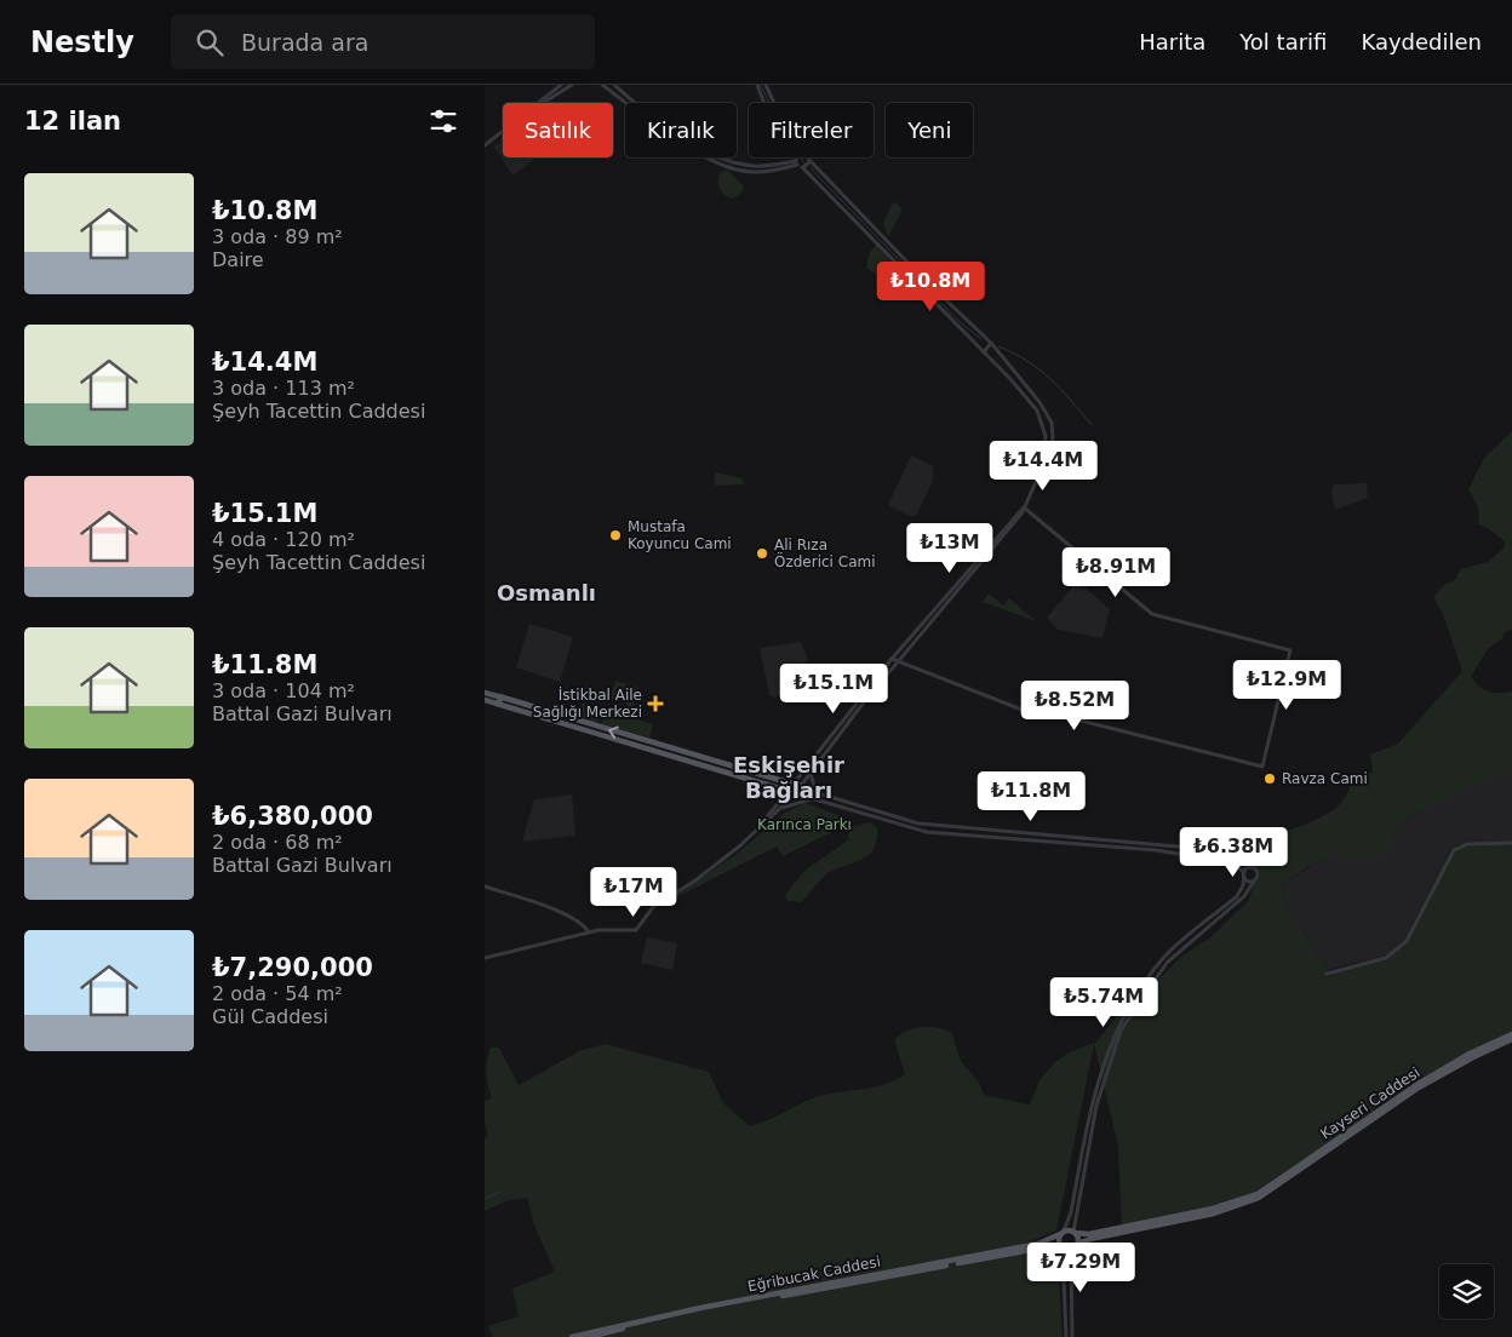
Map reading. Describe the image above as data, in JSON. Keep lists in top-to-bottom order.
{
  "streets": {
    "main road": ["Kayseri Caddesi", "Eğribucak Caddesi"]
  },
  "crossings": [
    ["Kayseri Caddesi", "Eğribucak Caddesi"]
  ],
  "districts": ["Osmanlı", "Eskişehir Bağları"],
  "parks": ["Karınca Parkı"],
  "places": {
    "other": ["Mustafa Koyuncu Cami", "Ali Rıza Özderici Cami", "Ravza Cami"],
    "health": ["İstikbal Aile Sağlığı Merkezi"]
  },
  "page": {
    "header": "Nestly",
    "search": "Burada ara",
    "nav": ["Harita", "Yol tarifi", "Kaydedilen"],
    "heading": "12 ilan",
    "chip": [
      "Satılık",
      "Kiralık",
      "Filtreler",
      "Yeni"
    ],
    "list": [
      {
        "name": "₺10.8M",
        "note": "3 oda · 89 m² · Daire"
      },
      {
        "name": "₺14.4M",
        "note": "3 oda · 113 m² · Şeyh Tacettin Caddesi"
      },
      {
        "name": "₺15.1M",
        "note": "4 oda · 120 m² · Şeyh Tacettin Caddesi"
      },
      {
        "name": "₺11.8M",
        "note": "3 oda · 104 m² · Battal Gazi Bulvarı"
      },
      {
        "name": "₺6,380,000",
        "note": "2 oda · 68 m² · Battal Gazi Bulvarı"
      },
      {
        "name": "₺7,290,000",
        "note": "2 oda · 54 m² · Gül Caddesi"
      }
    ],
    "price": [
      "₺10.8M",
      "₺14.4M",
      "₺13M",
      "₺8.91M",
      "₺12.9M",
      "₺15.1M",
      "₺8.52M",
      "₺11.8M",
      "₺6.38M",
      "₺17M",
      "₺5.74M",
      "₺7.29M"
    ]
  }
}
